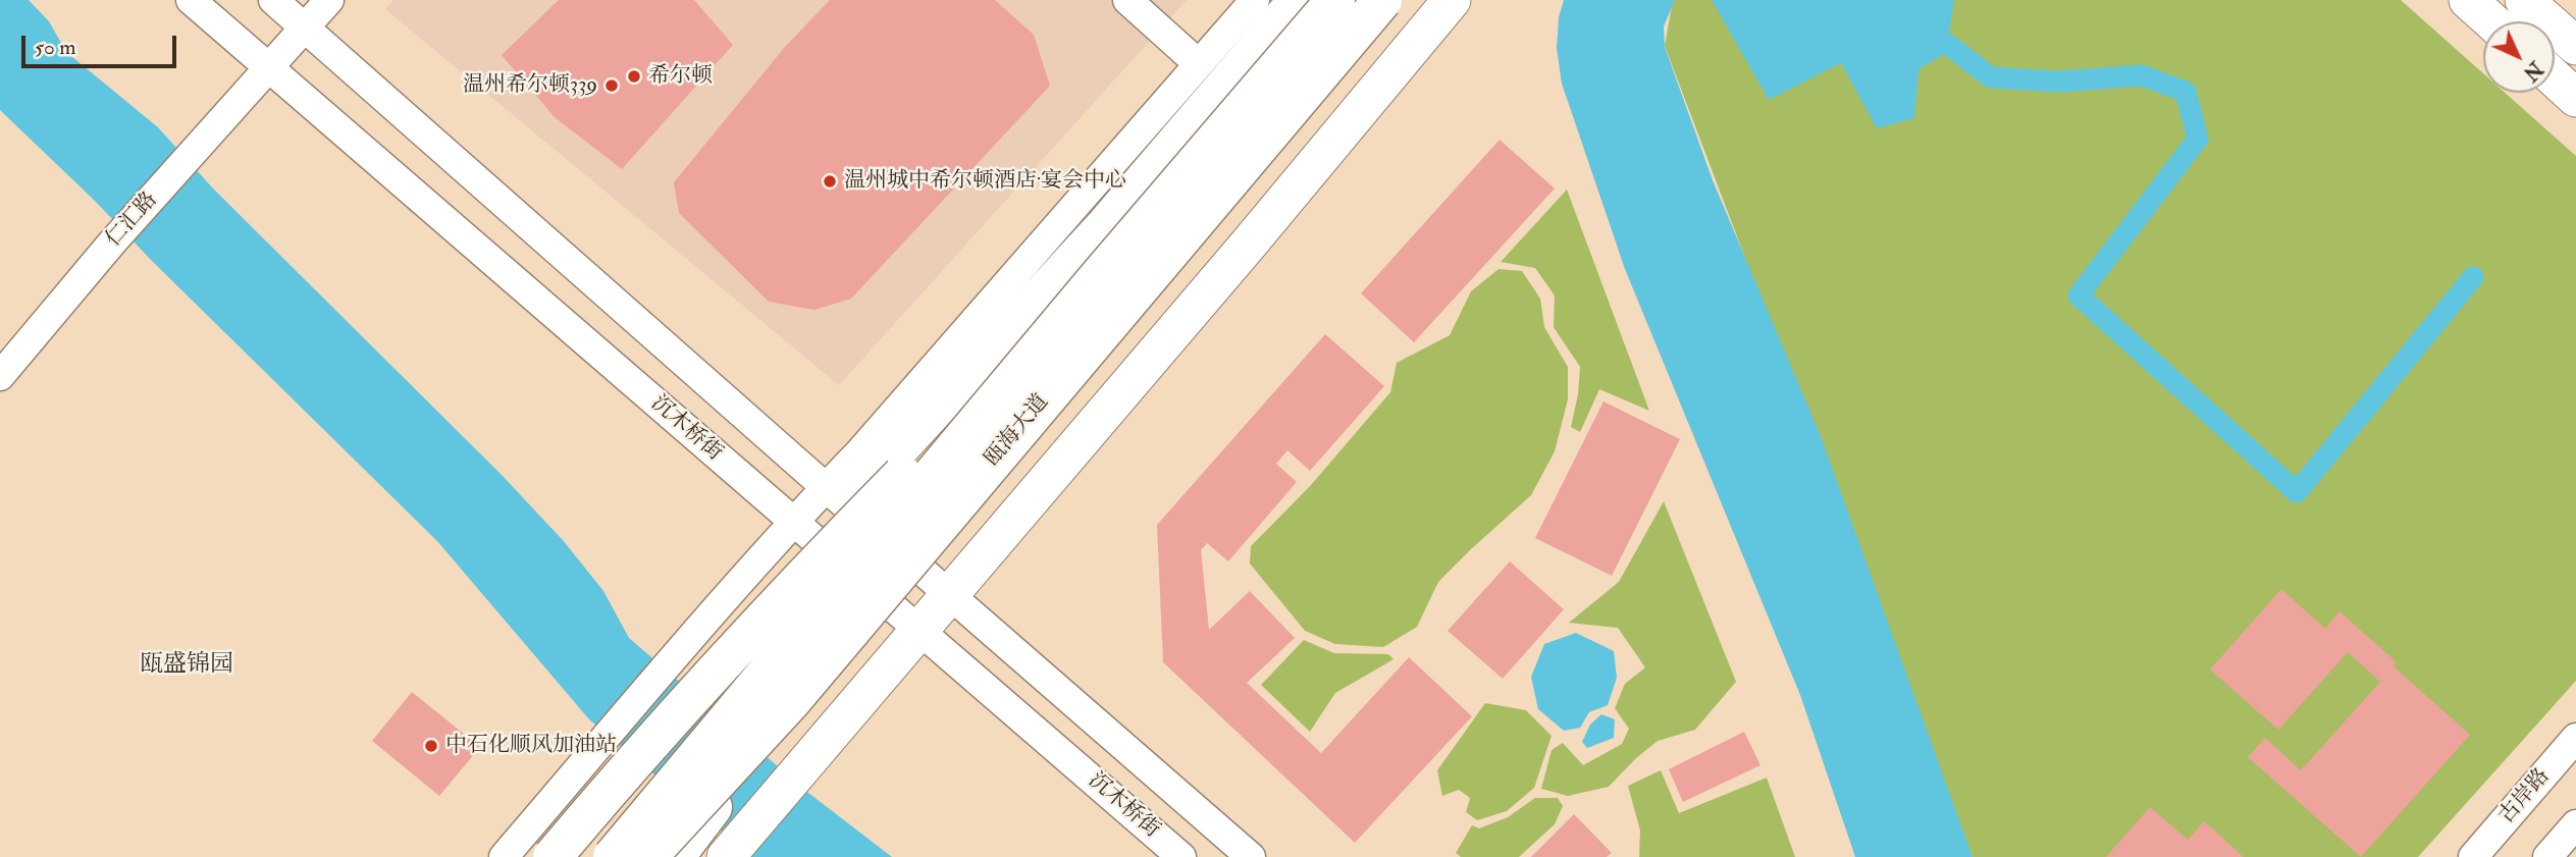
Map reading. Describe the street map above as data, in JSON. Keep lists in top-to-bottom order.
{
  "streets": {
    "highway": ["瓯海大道"],
    "street": ["仁汇路", "沉木桥街", "古岸路"]
  },
  "crossings": [
    ["仁汇路", "沉木桥街"]
  ],
  "districts": ["瓯盛锦园"],
  "places": [
    "希尔顿",
    "温州希尔顿339",
    "温州城中希尔顿酒店·宴会中心",
    "中石化顺风加油站"
  ],
  "scale_bar": "50 m",
  "north": "bottom right"
}
